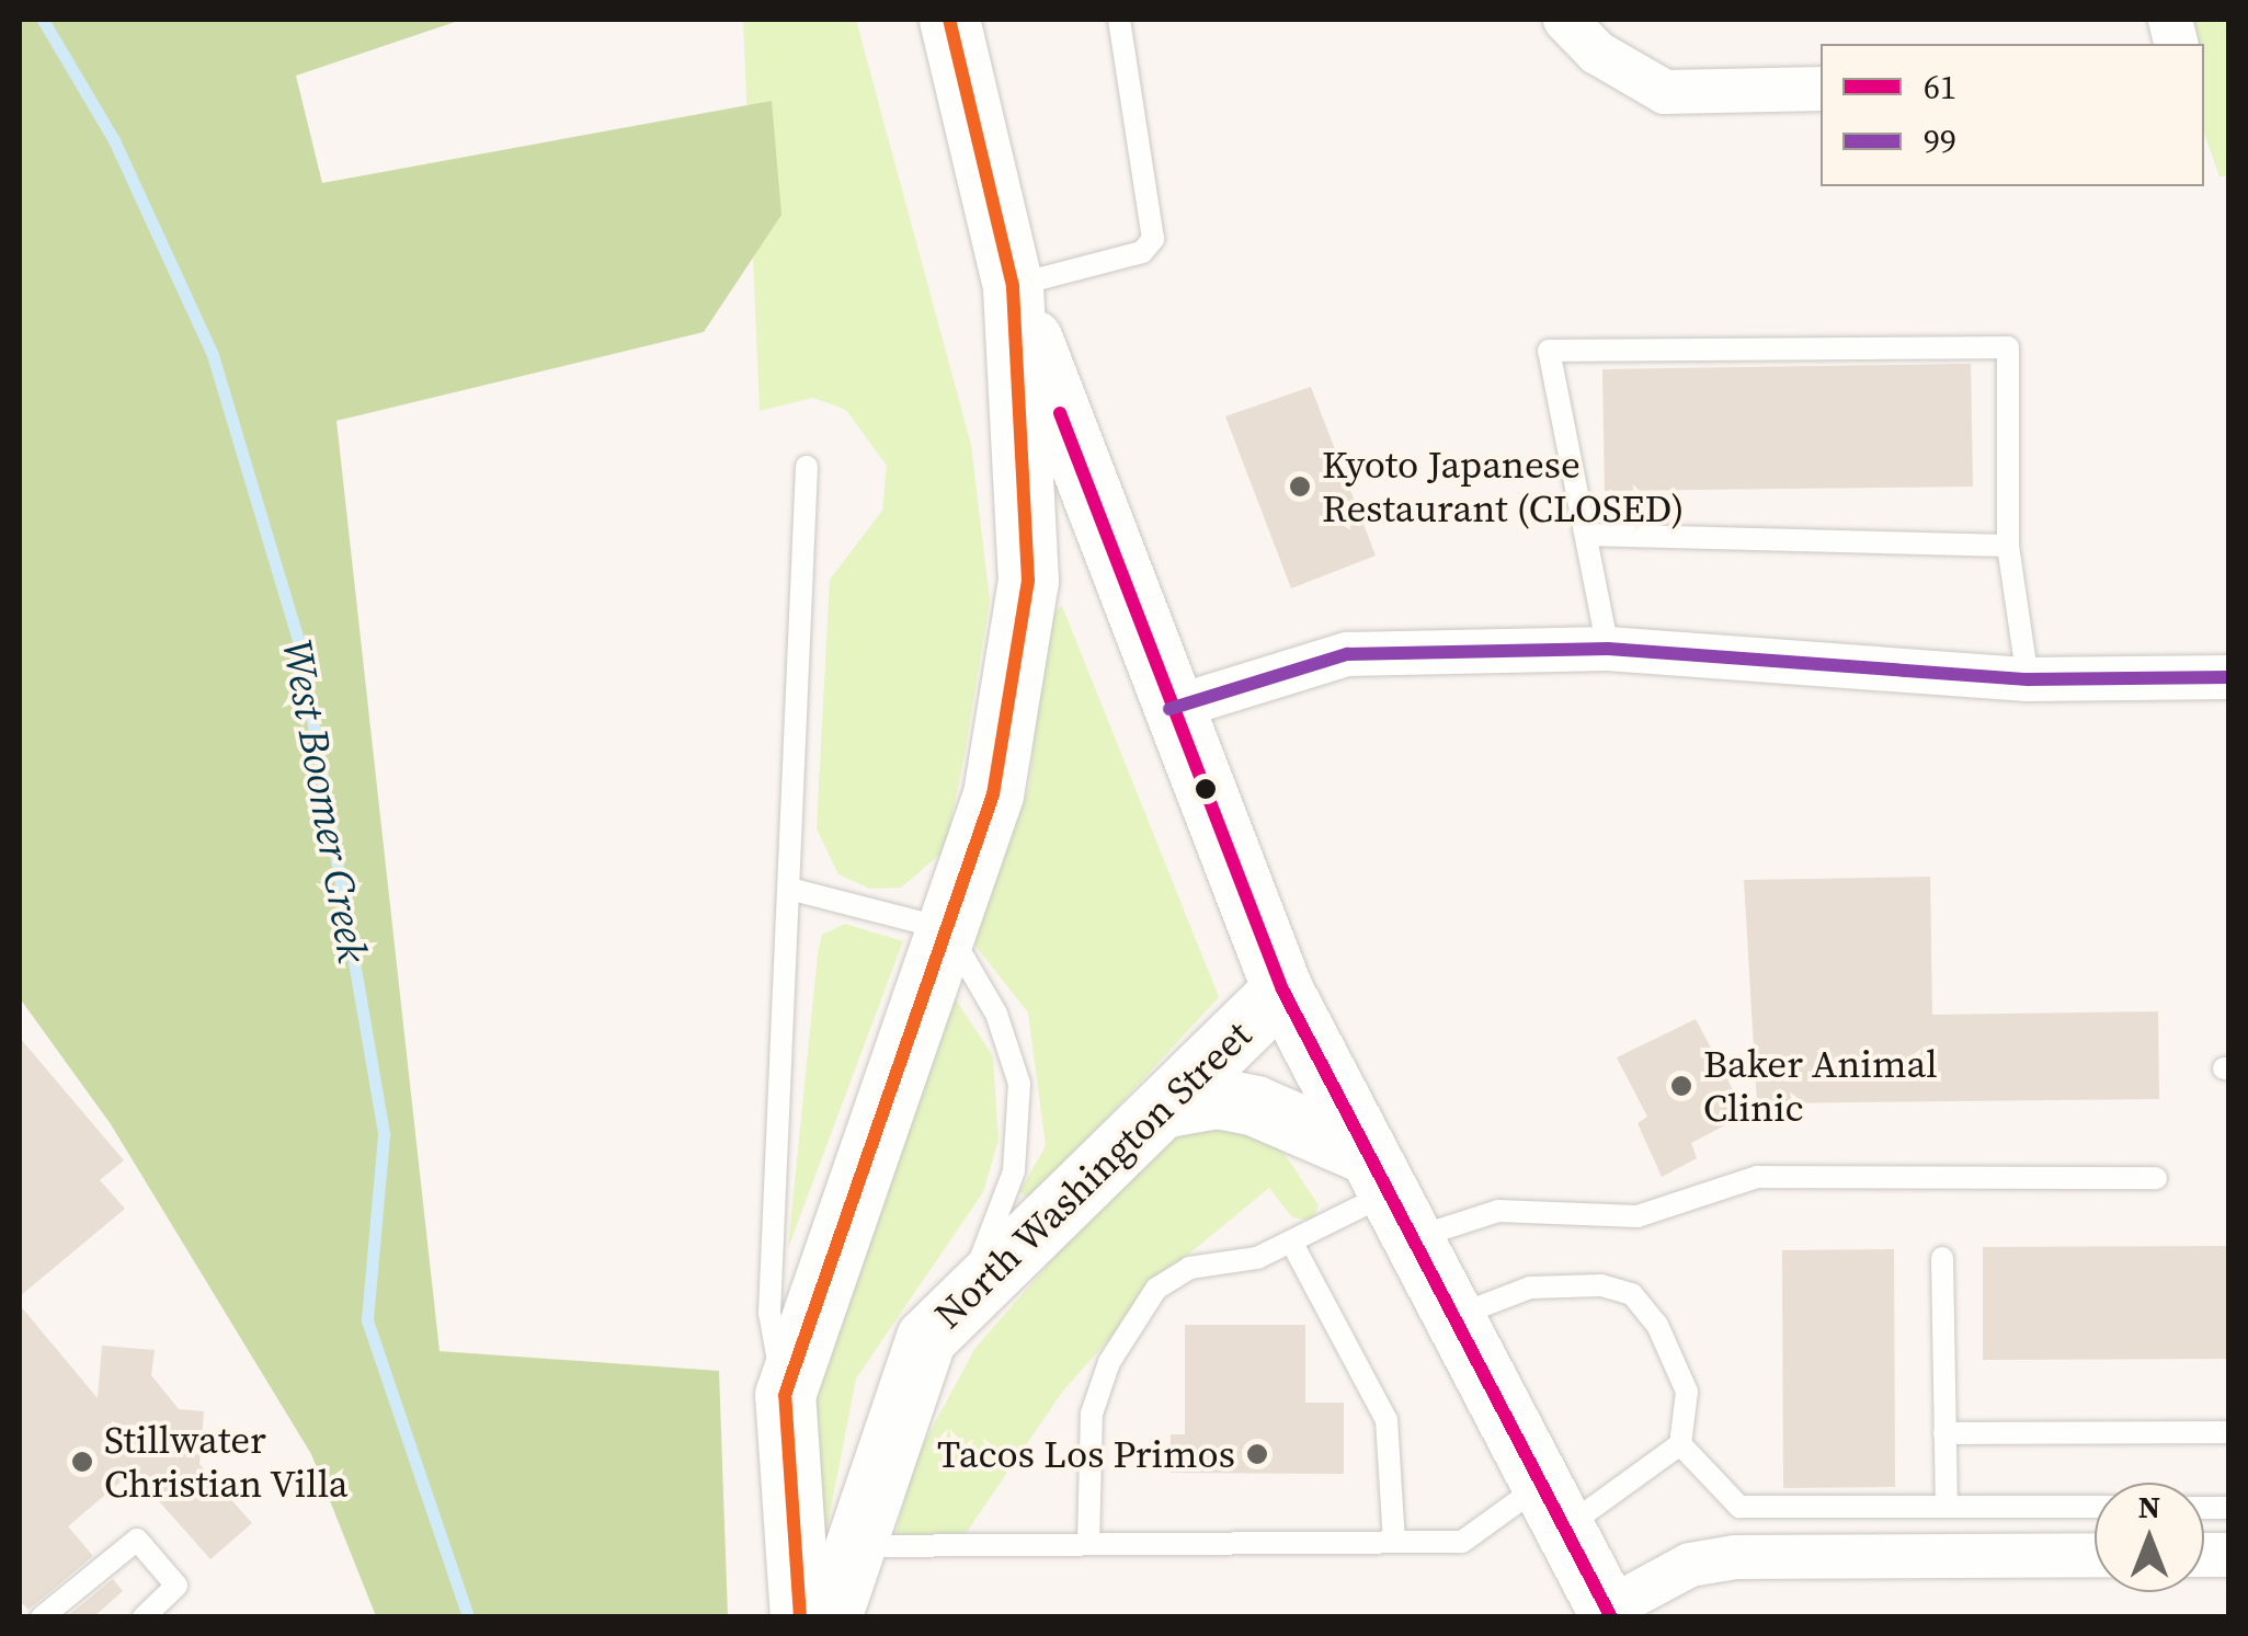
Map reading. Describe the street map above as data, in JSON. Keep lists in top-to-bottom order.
{
  "streets": {
    "main road": ["North Washington Street"]
  },
  "water": ["West Boomer Creek"],
  "places": [
    "Kyoto Japanese Restaurant (CLOSED)",
    "Baker Animal Clinic",
    "Tacos Los Primos",
    "Stillwater Christian Villa"
  ],
  "lines": ["transit line 61", "transit line 99"],
  "legend": ["61", "99"],
  "north": "top"
}
